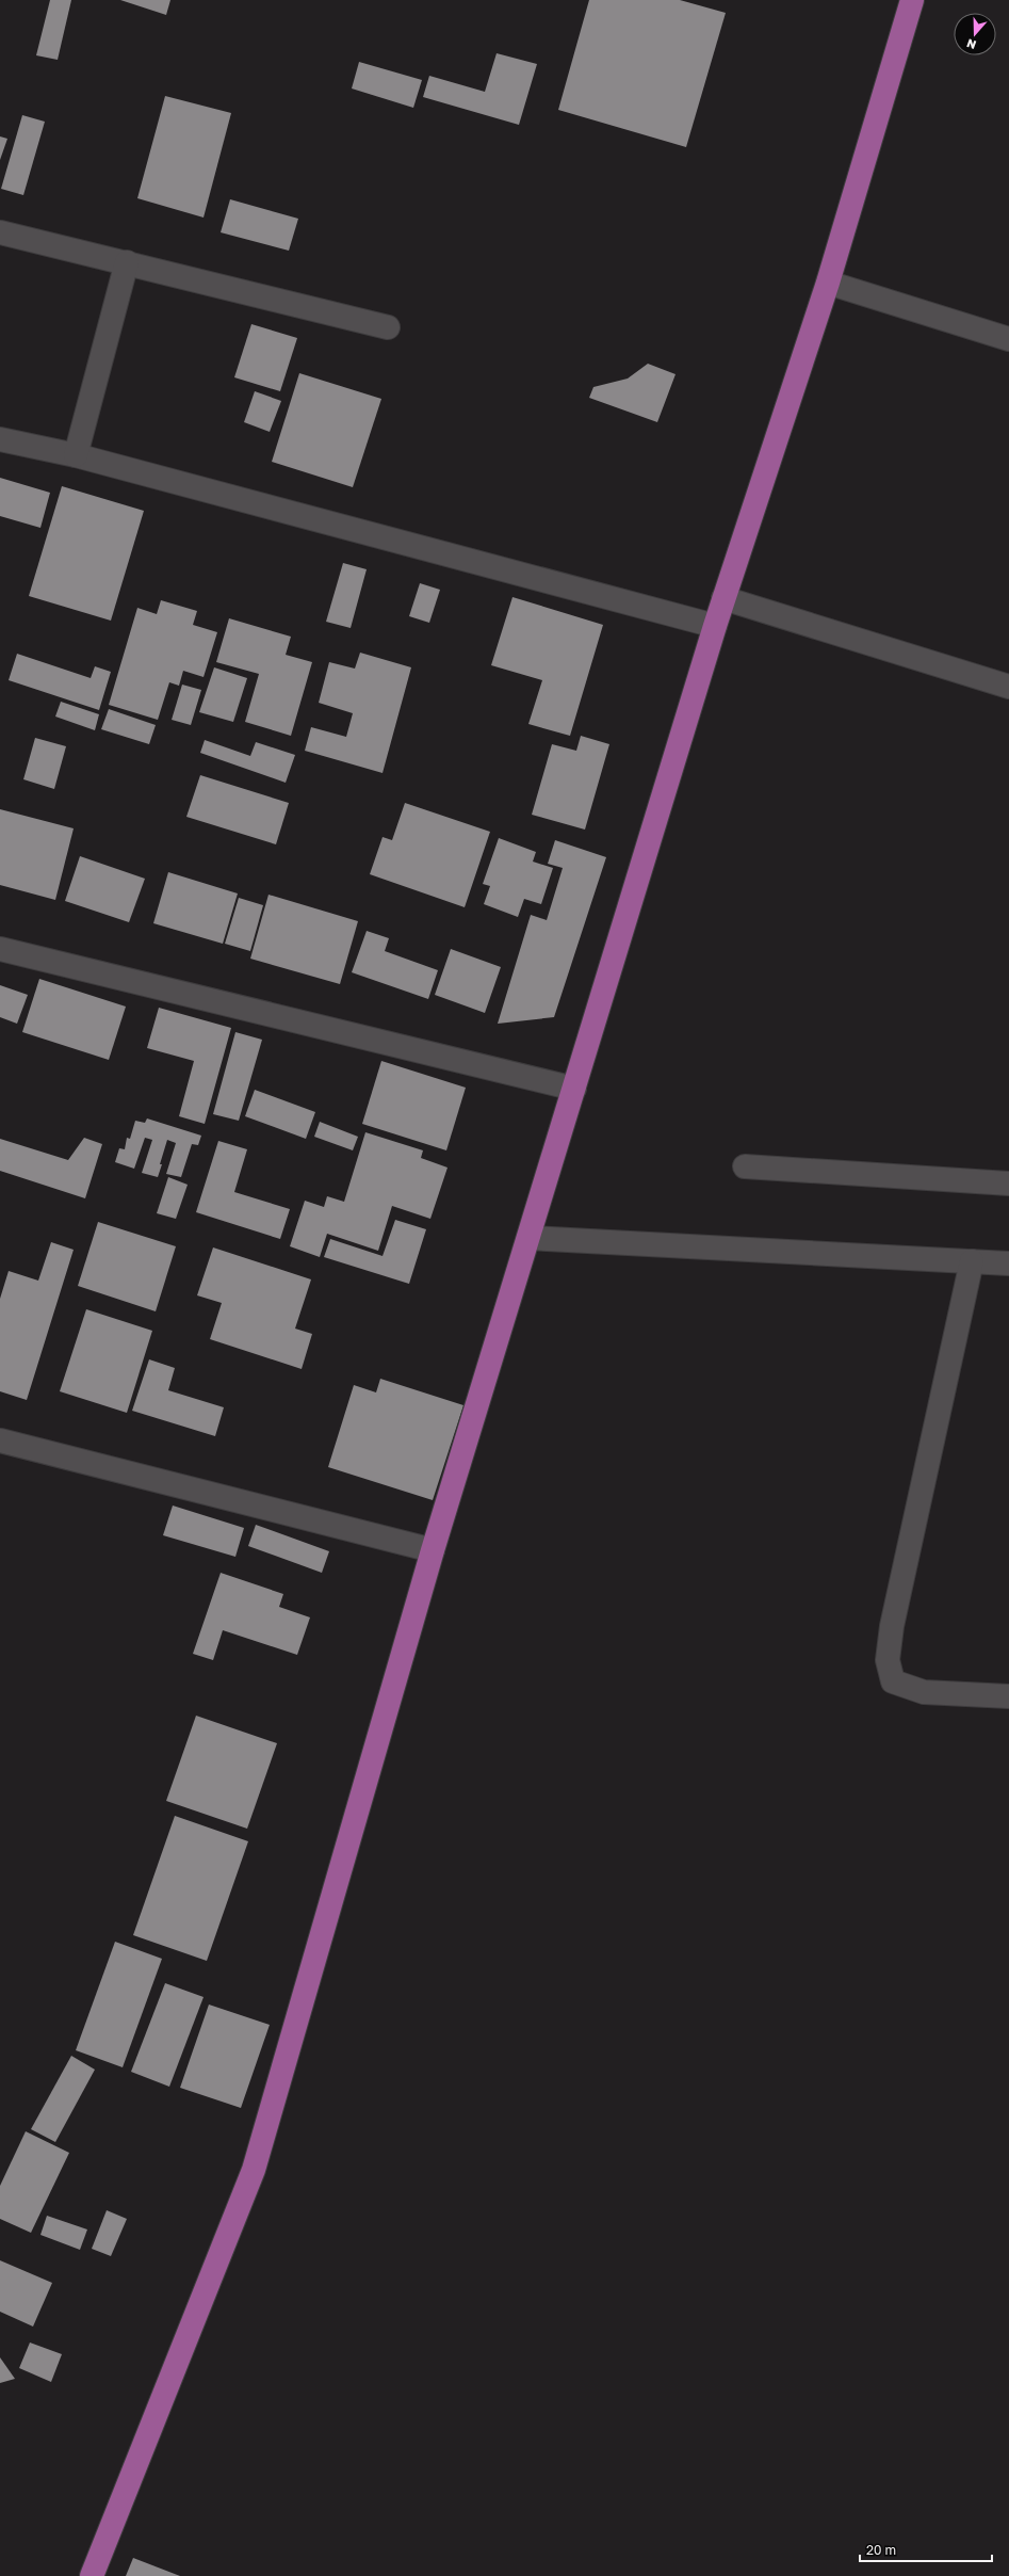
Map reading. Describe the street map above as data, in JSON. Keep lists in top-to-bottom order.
{
  "scale_bar": "20 m",
  "north": "bottom"
}
